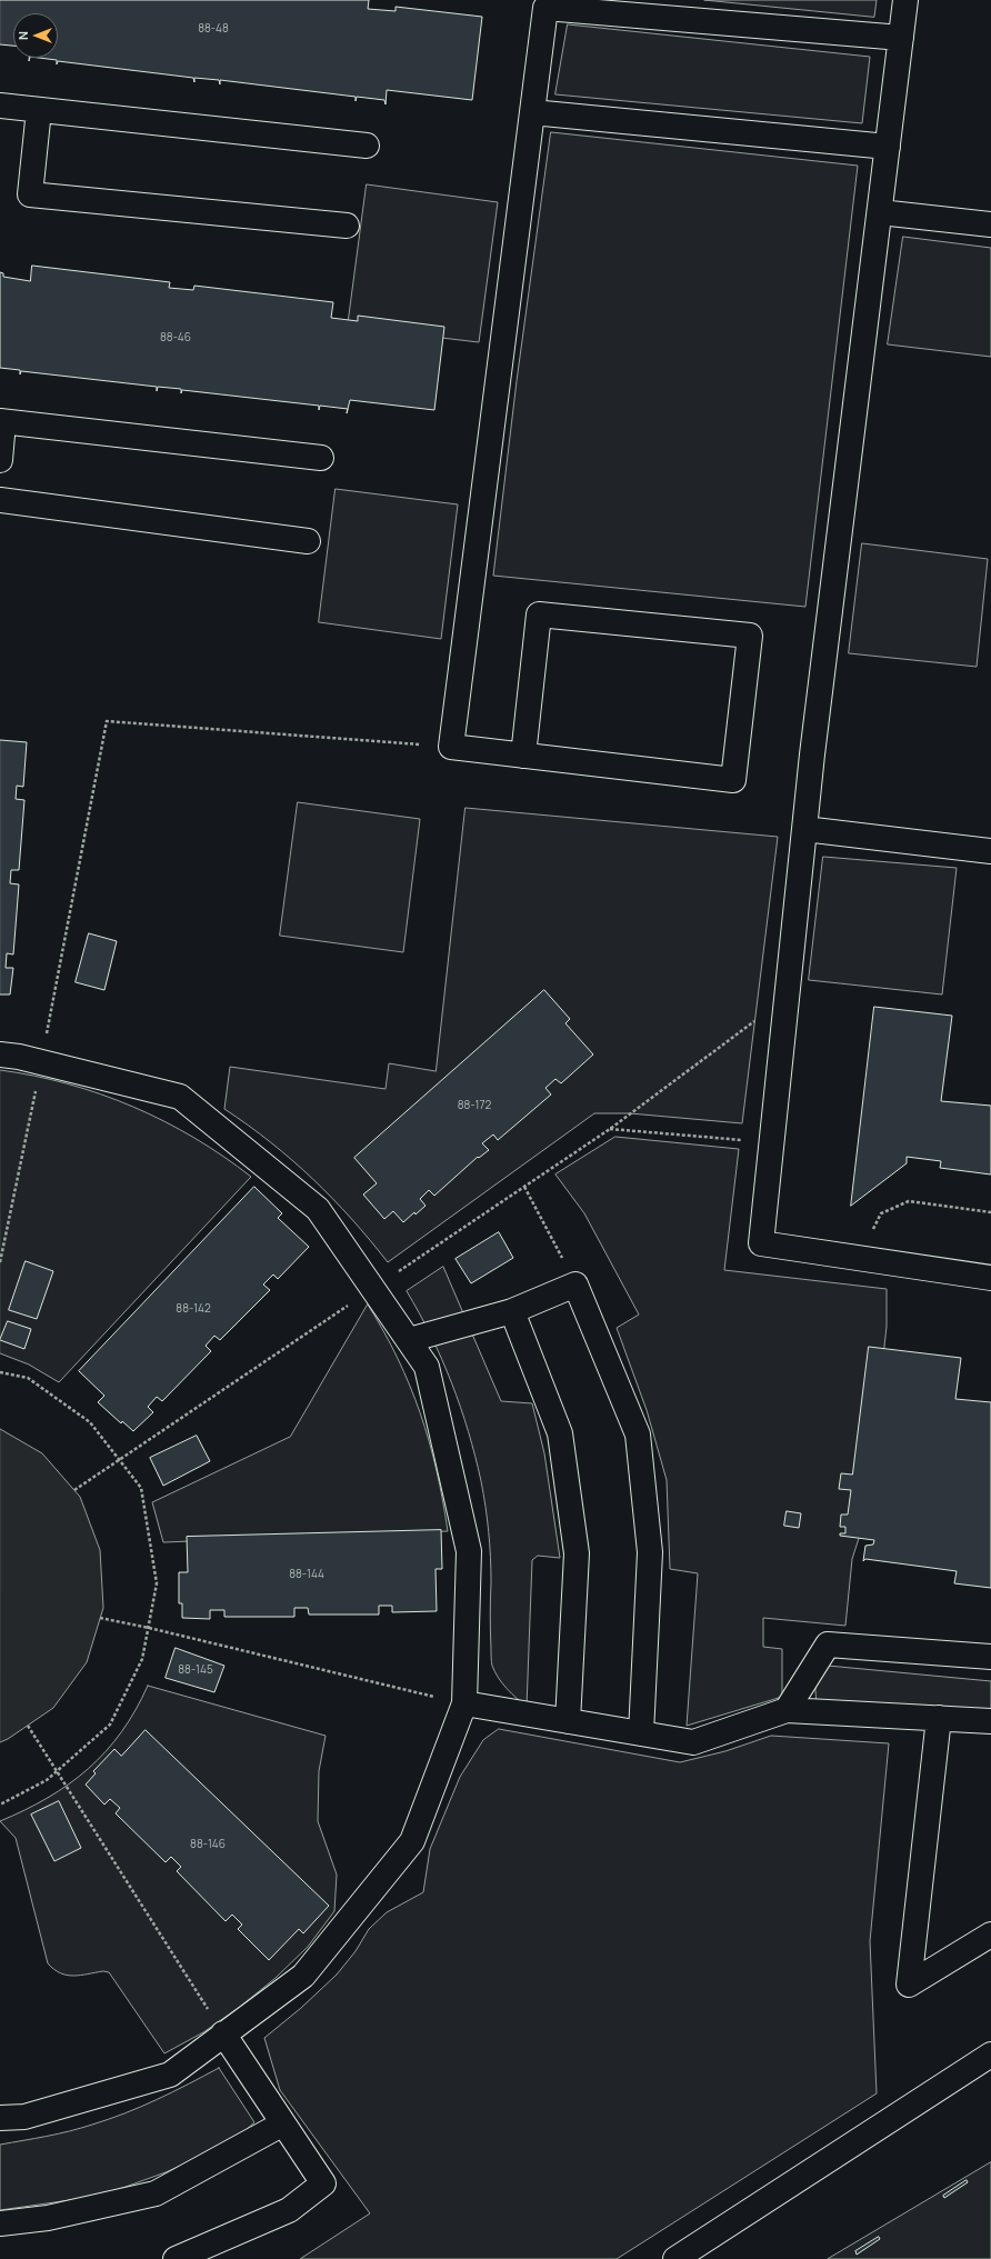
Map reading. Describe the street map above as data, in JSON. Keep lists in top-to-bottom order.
{
  "house_numbers": [
    "88-48",
    "88-46",
    "88-172",
    "88-142",
    "88-144",
    "88-145",
    "88-146"
  ],
  "north": "left"
}
